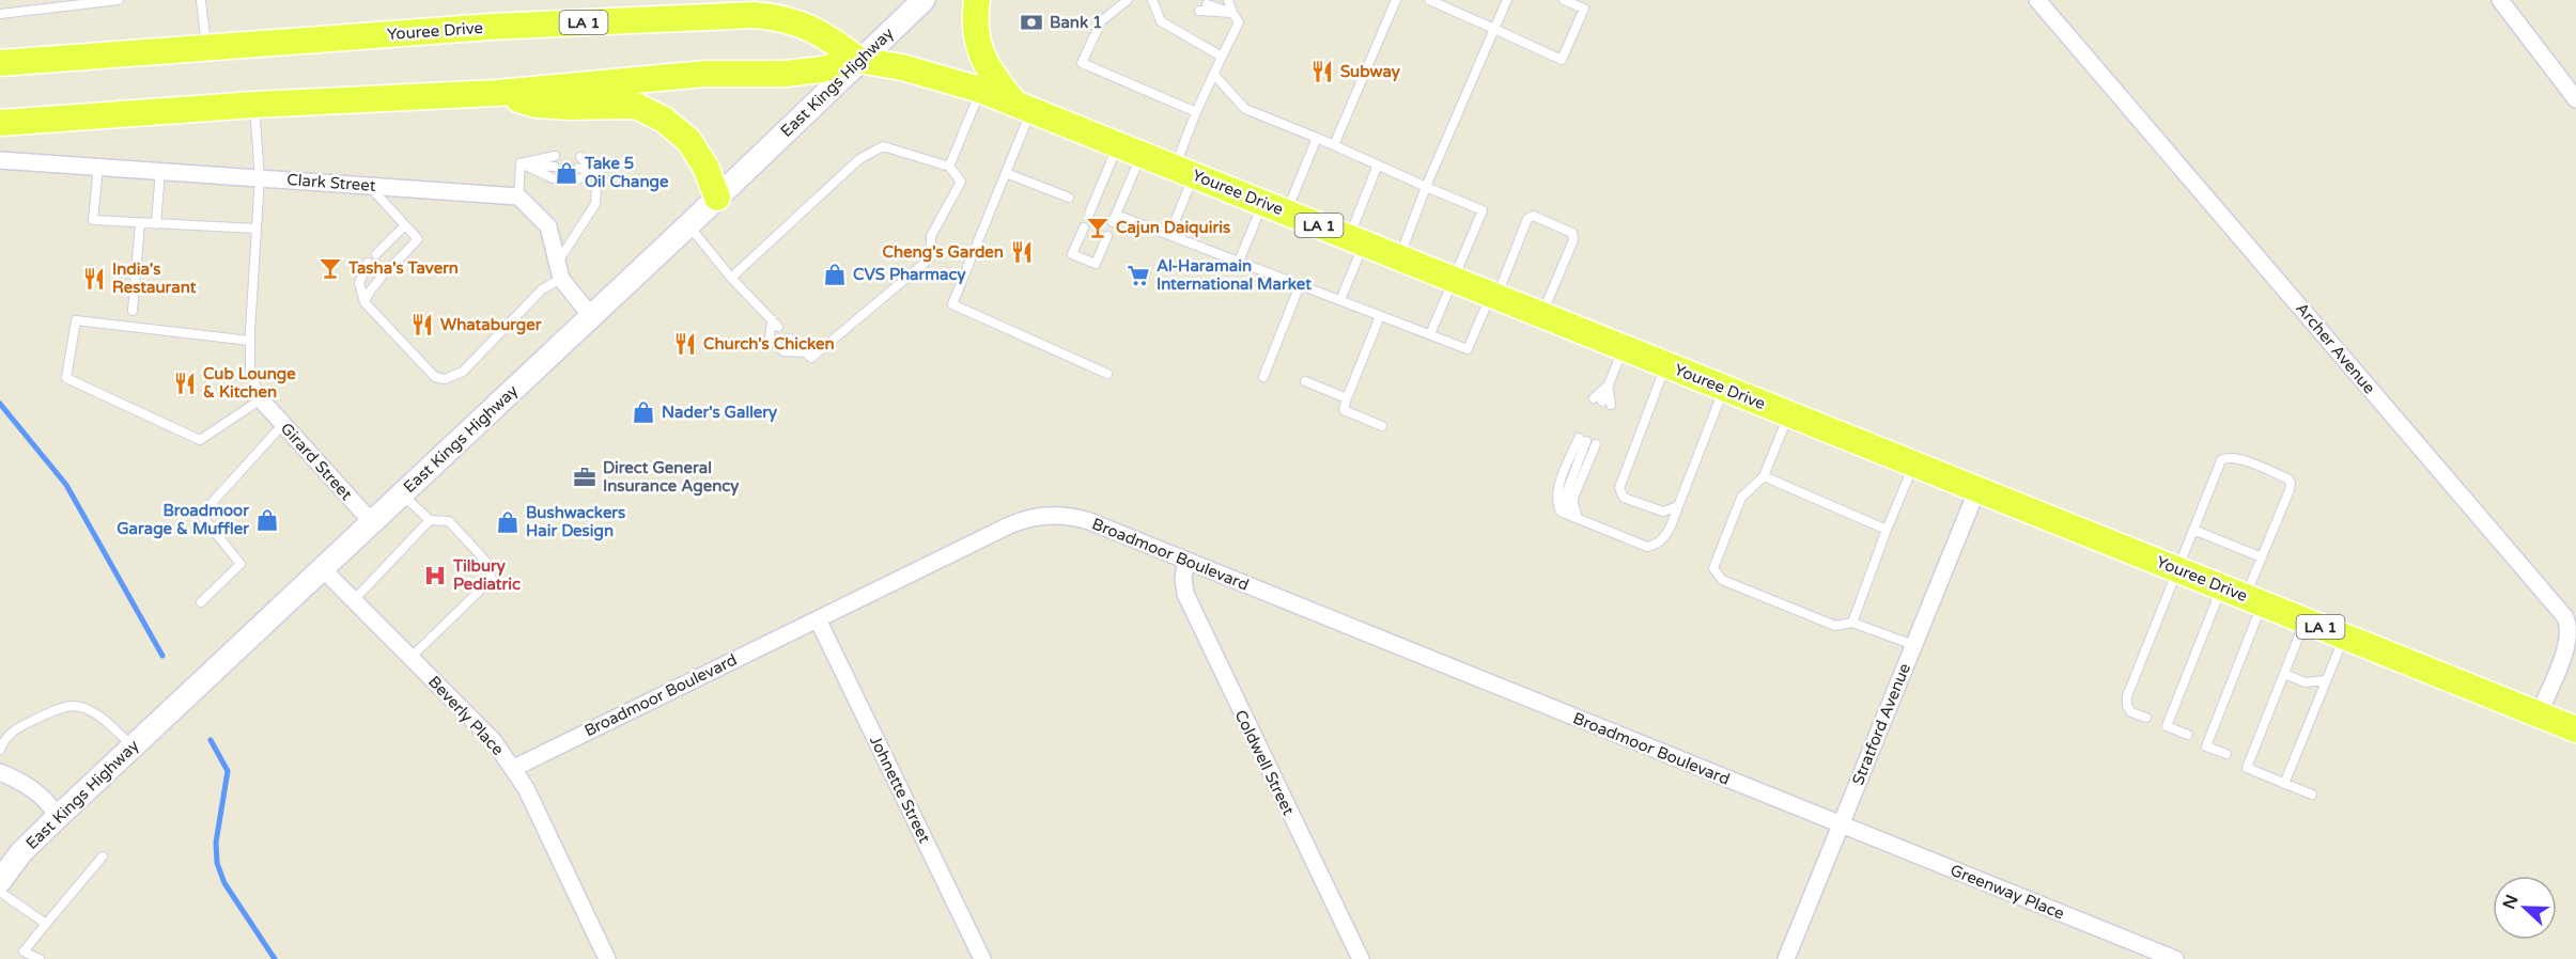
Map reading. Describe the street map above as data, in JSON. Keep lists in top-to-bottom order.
{
  "streets": {
    "main road": ["LA 1", "Youree Drive", "East Kings Highway"],
    "street": [
      "Clark Street",
      "Archer Avenue",
      "Girard Street",
      "Broadmoor Boulevard",
      "Beverly Place",
      "Stratford Avenue",
      "Coldwell Street",
      "Johnette Street",
      "Greenway Place"
    ]
  },
  "crossings": [
    ["Youree Drive", "East Kings Highway"],
    ["Youree Drive", "Archer Avenue"],
    ["Youree Drive", "Stratford Avenue"],
    ["East Kings Highway", "Girard Street"],
    ["East Kings Highway", "Beverly Place"],
    ["Broadmoor Boulevard", "Beverly Place"],
    ["Broadmoor Boulevard", "Stratford Avenue"],
    ["Broadmoor Boulevard", "Coldwell Street"],
    ["Broadmoor Boulevard", "Johnette Street"],
    ["Broadmoor Boulevard", "Greenway Place"],
    ["Stratford Avenue", "Greenway Place"]
  ],
  "places": {
    "bank": ["Bank 1"],
    "restaurant": [
      "Subway",
      "Cheng's Garden",
      "India's Restaurant",
      "Whataburger",
      "Church's Chicken",
      "Cub Lounge & Kitchen"
    ],
    "shop": [
      "Take 5 Oil Change",
      "CVS Pharmacy",
      "Nader's Gallery",
      "Broadmoor Garage & Muffler",
      "Bushwackers Hair Design"
    ],
    "bar": ["Cajun Daiquiris", "Tasha's Tavern"],
    "supermarket": ["Al-Haramain International Market"],
    "office": ["Direct General Insurance Agency"],
    "hospital": ["Tilbury Pediatric"]
  },
  "north": "left"
}
